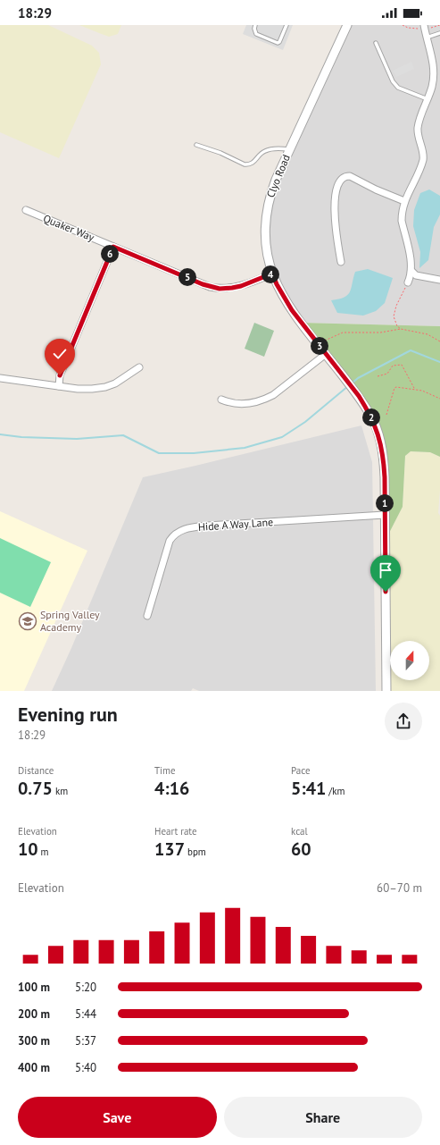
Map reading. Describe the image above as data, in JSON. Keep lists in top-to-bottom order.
{
  "streets": {
    "street": ["Clyo Road", "Quaker Way", "Hide A Way Lane"]
  },
  "crossings": [
    ["Clyo Road", "Quaker Way"],
    ["Clyo Road", "Hide A Way Lane"]
  ],
  "places": {
    "school or university": ["Spring Valley Academy"]
  },
  "north": "top",
  "page": {
    "status": "18:29",
    "pins": [
      "6",
      "4",
      "5",
      "3",
      "2",
      "1"
    ],
    "heading": ["Evening run", "18:29"],
    "stats": [
      ["Distance", "0.75 km"],
      ["Time", "4:16"],
      ["Pace", "5:41 /km"],
      ["Elevation", "10 m"],
      ["Heart rate", "137 bpm"],
      ["kcal", "60"]
    ],
    "chart": ["Elevation", "60–70 m"],
    "list": [
      {
        "name": "100 m",
        "note": "5:20"
      },
      {
        "name": "200 m",
        "note": "5:44"
      },
      {
        "name": "300 m",
        "note": "5:37"
      },
      {
        "name": "400 m",
        "note": "5:40"
      }
    ],
    "buttons": ["Save", "Share"]
  }
}
